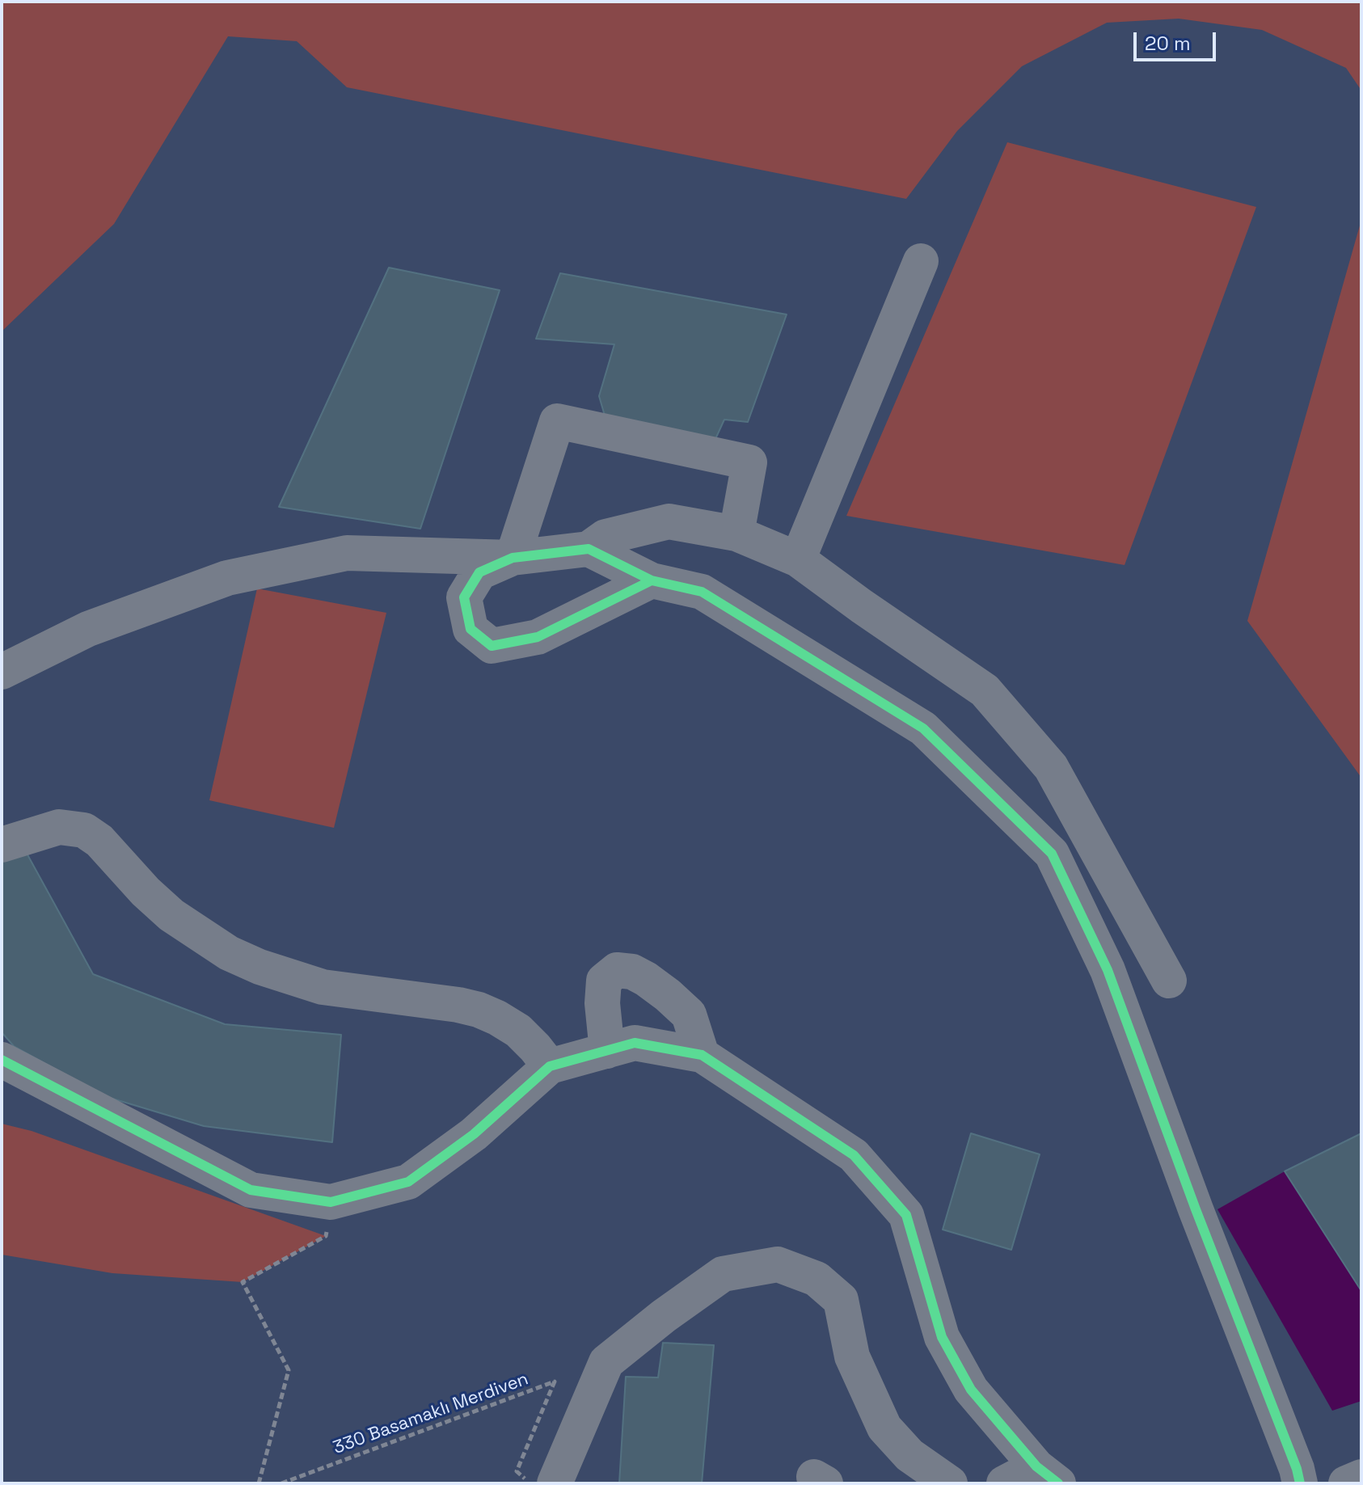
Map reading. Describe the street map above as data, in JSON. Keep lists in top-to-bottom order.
{
  "streets": {
    "path": ["330 Basamaklı Merdiven"]
  },
  "scale_bar": "20 m"
}
